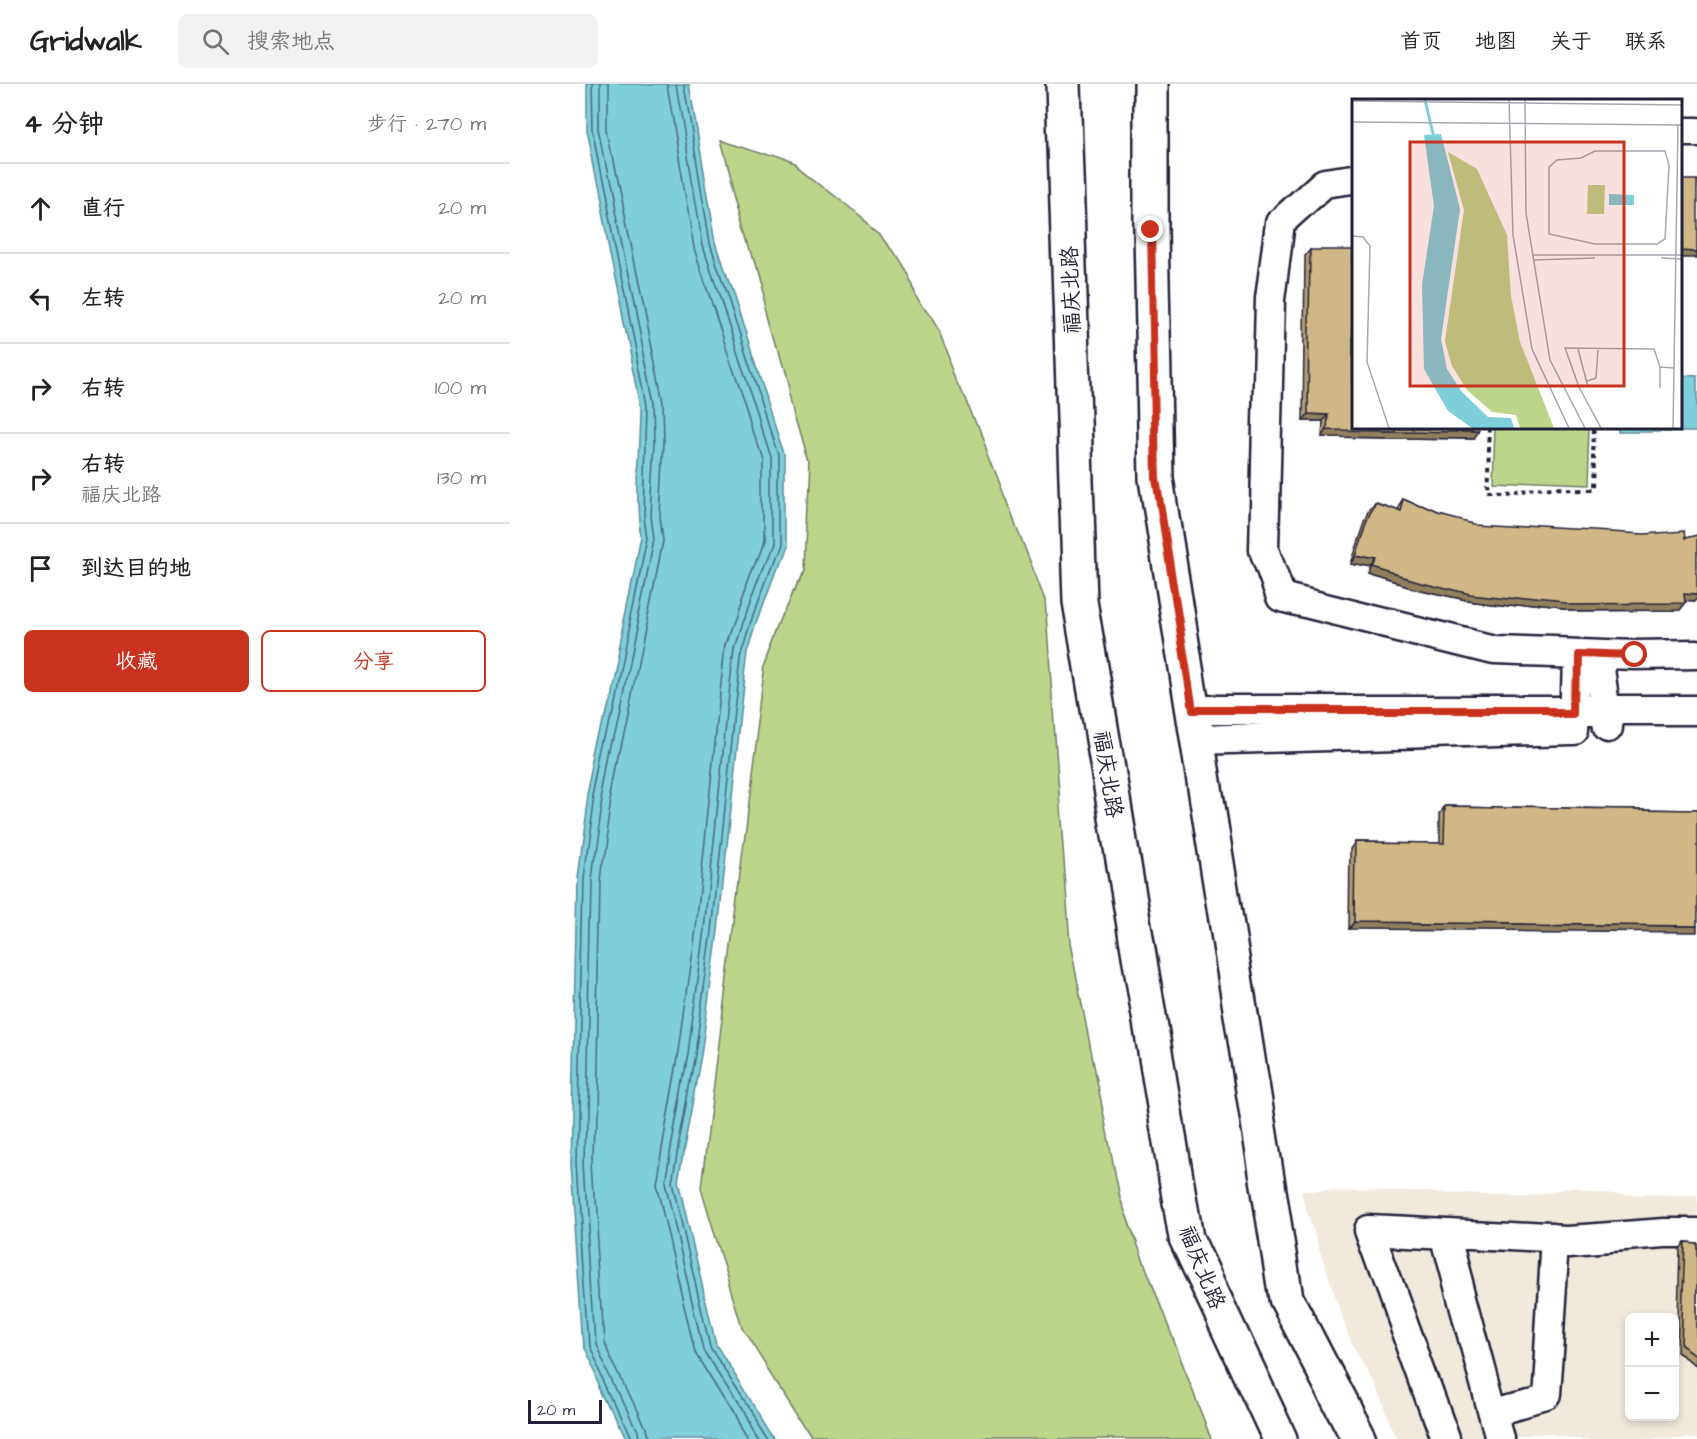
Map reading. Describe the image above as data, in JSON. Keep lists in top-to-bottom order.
{
  "streets": {
    "main road": ["福庆北路"]
  },
  "scale_bar": "20 m",
  "page": {
    "header": "Gridwalk",
    "search": "搜索地点",
    "nav": [
      "首页",
      "地图",
      "关于",
      "联系"
    ],
    "heading": ["4 分钟", "步行 · 270 m"],
    "list": [
      ["直行", "20 m"],
      ["左转", "20 m"],
      ["右转", "100 m"],
      ["右转", "福庆北路", "130 m"],
      "到达目的地"
    ],
    "buttons": ["收藏", "分享"],
    "map_buttons": ["+", "−"],
    "scale": "20 m"
  }
}
